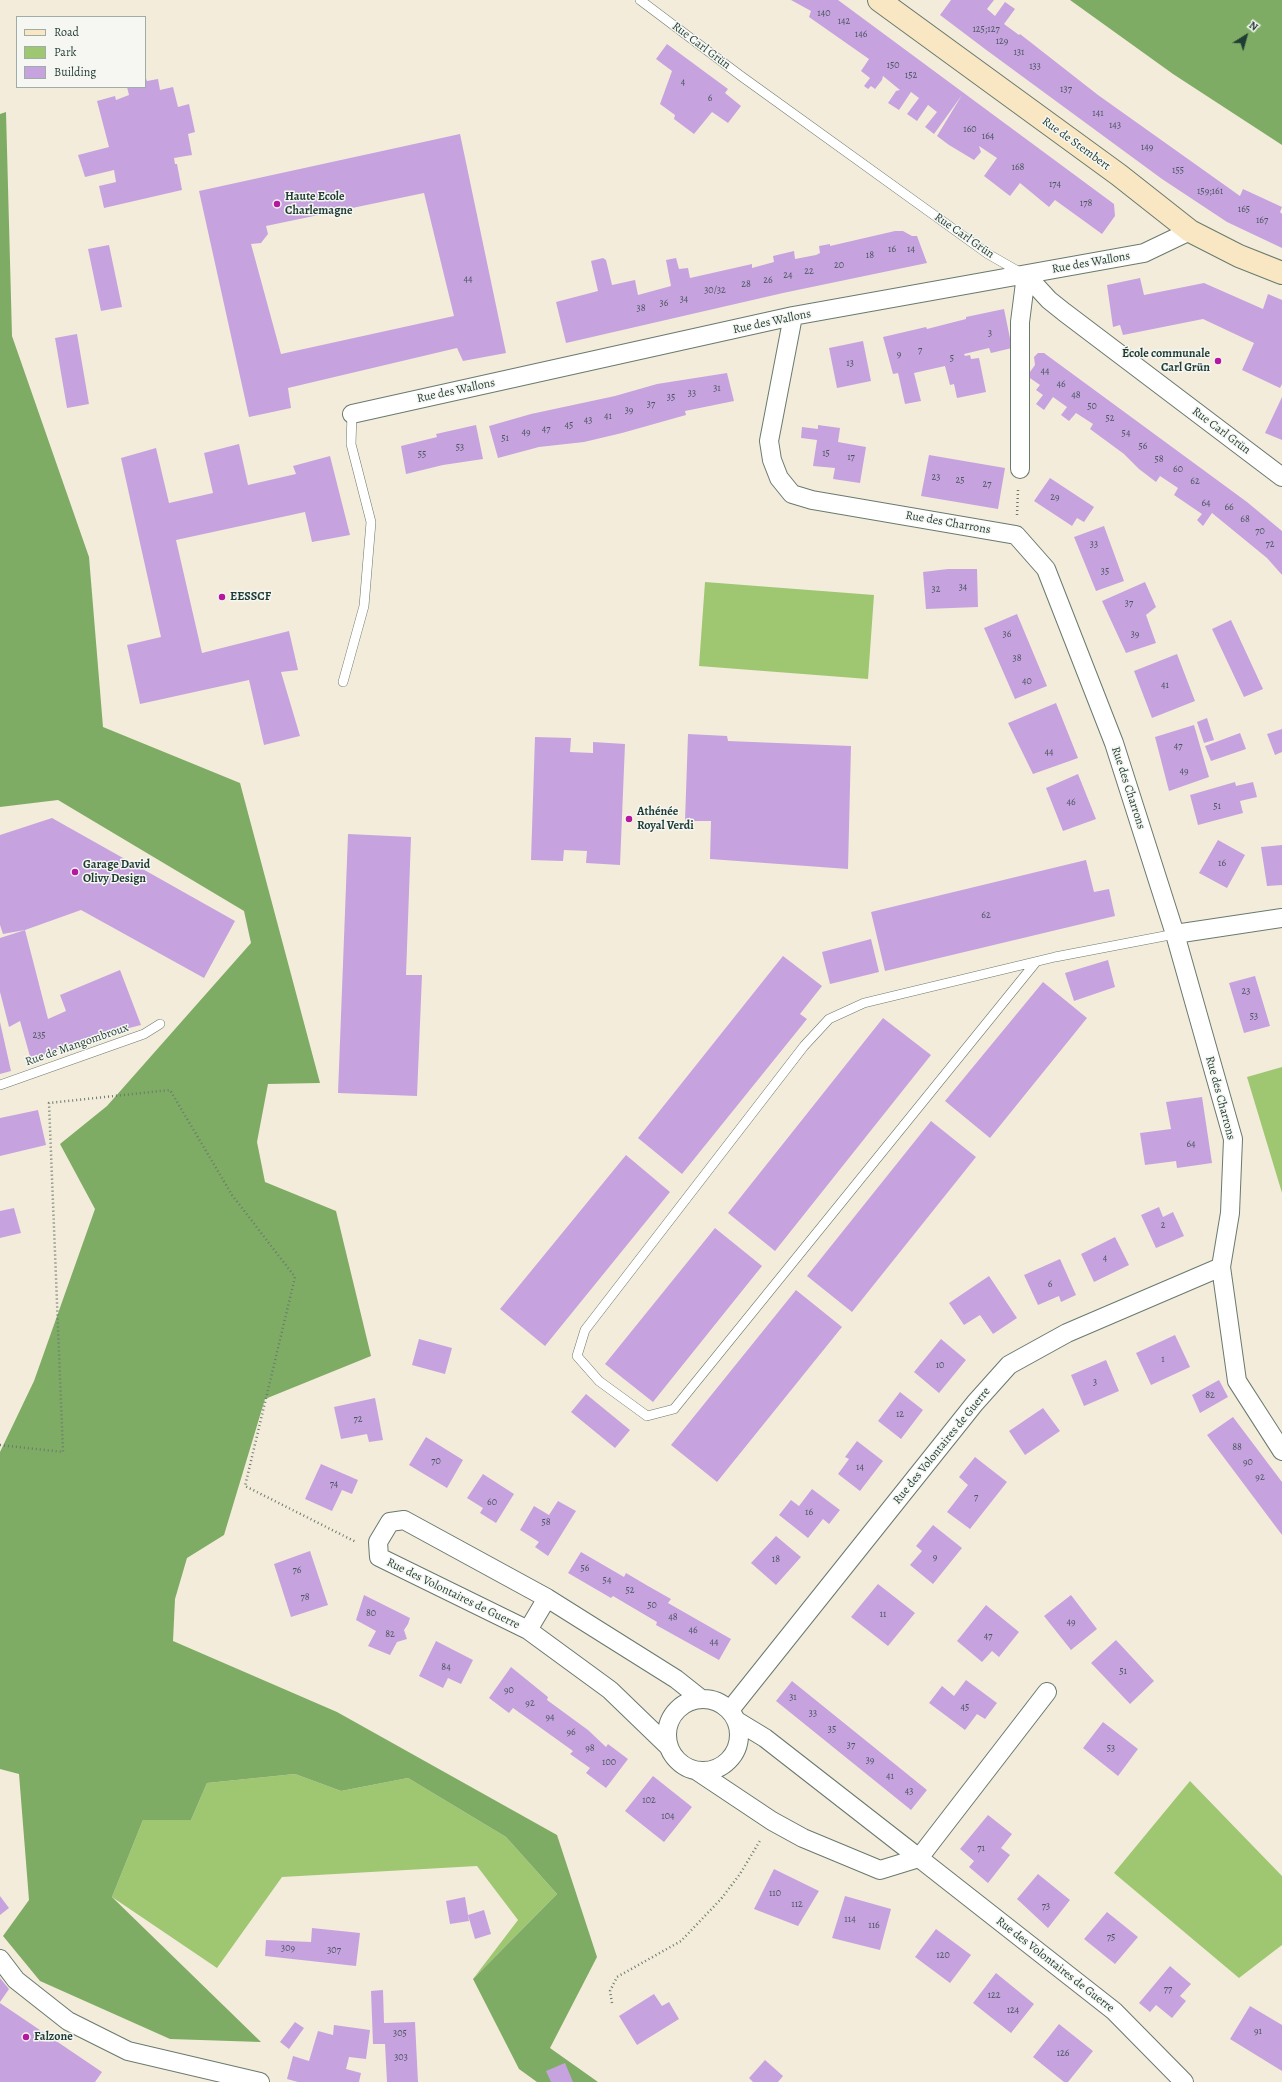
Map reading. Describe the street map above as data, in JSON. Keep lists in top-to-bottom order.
{
  "streets": {
    "street": [
      "Rue Carl Grün",
      "Rue de Stembert",
      "Rue des Wallons",
      "Rue des Charrons",
      "Rue des Volontaires de Guerre"
    ],
    "lane": ["Rue de Mangombroux"]
  },
  "crossings": [
    ["Rue Carl Grün", "Rue des Wallons"],
    ["Rue de Stembert", "Rue des Wallons"],
    ["Rue des Wallons", "Rue des Charrons"],
    ["Rue des Charrons", "Rue des Volontaires de Guerre"]
  ],
  "places": [
    "Haute Ecole Charlemagne",
    "École communale Carl Grün",
    "EESSCF",
    "Athénée Royal Verdi",
    "Garage David Olivy Design",
    "Falzone"
  ],
  "house_numbers": [
    "140",
    "142",
    "125;127",
    "146",
    "129",
    "131",
    "150",
    "133",
    "152",
    "4",
    "137",
    "6",
    "141",
    "143",
    "160",
    "164",
    "149",
    "168",
    "155",
    "174",
    "159;161",
    "178",
    "165",
    "167",
    "16",
    "14",
    "18",
    "20",
    "22",
    "24",
    "44",
    "26",
    "28",
    "30/32",
    "34",
    "36",
    "38",
    "3",
    "7",
    "9",
    "5",
    "13",
    "44",
    "46",
    "31",
    "33",
    "48",
    "35",
    "37",
    "50",
    "39",
    "41",
    "52",
    "43",
    "45",
    "47",
    "49",
    "54",
    "51",
    "56",
    "53",
    "15",
    "55",
    "17",
    "58",
    "60",
    "23",
    "25",
    "62",
    "27",
    "29",
    "64",
    "66",
    "68",
    "70",
    "33",
    "72",
    "35",
    "34",
    "32",
    "37",
    "36",
    "39",
    "38",
    "40",
    "41",
    "47",
    "44",
    "49",
    "46",
    "51",
    "16",
    "62",
    "23",
    "53",
    "235",
    "64",
    "2",
    "4",
    "6",
    "1",
    "10",
    "3",
    "82",
    "12",
    "72",
    "88",
    "70",
    "90",
    "14",
    "92",
    "74",
    "7",
    "60",
    "16",
    "58",
    "9",
    "18",
    "56",
    "76",
    "54",
    "52",
    "78",
    "50",
    "80",
    "11",
    "48",
    "49",
    "46",
    "82",
    "47",
    "44",
    "84",
    "51",
    "90",
    "31",
    "92",
    "45",
    "33",
    "94",
    "35",
    "96",
    "37",
    "98",
    "53",
    "39",
    "100",
    "41",
    "43",
    "102",
    "104",
    "71",
    "110",
    "112",
    "73",
    "114",
    "116",
    "75",
    "309",
    "307",
    "120",
    "77",
    "122",
    "124",
    "91",
    "305",
    "126",
    "303"
  ],
  "legend": ["Road", "Park", "Building"],
  "north": "top right"
}
